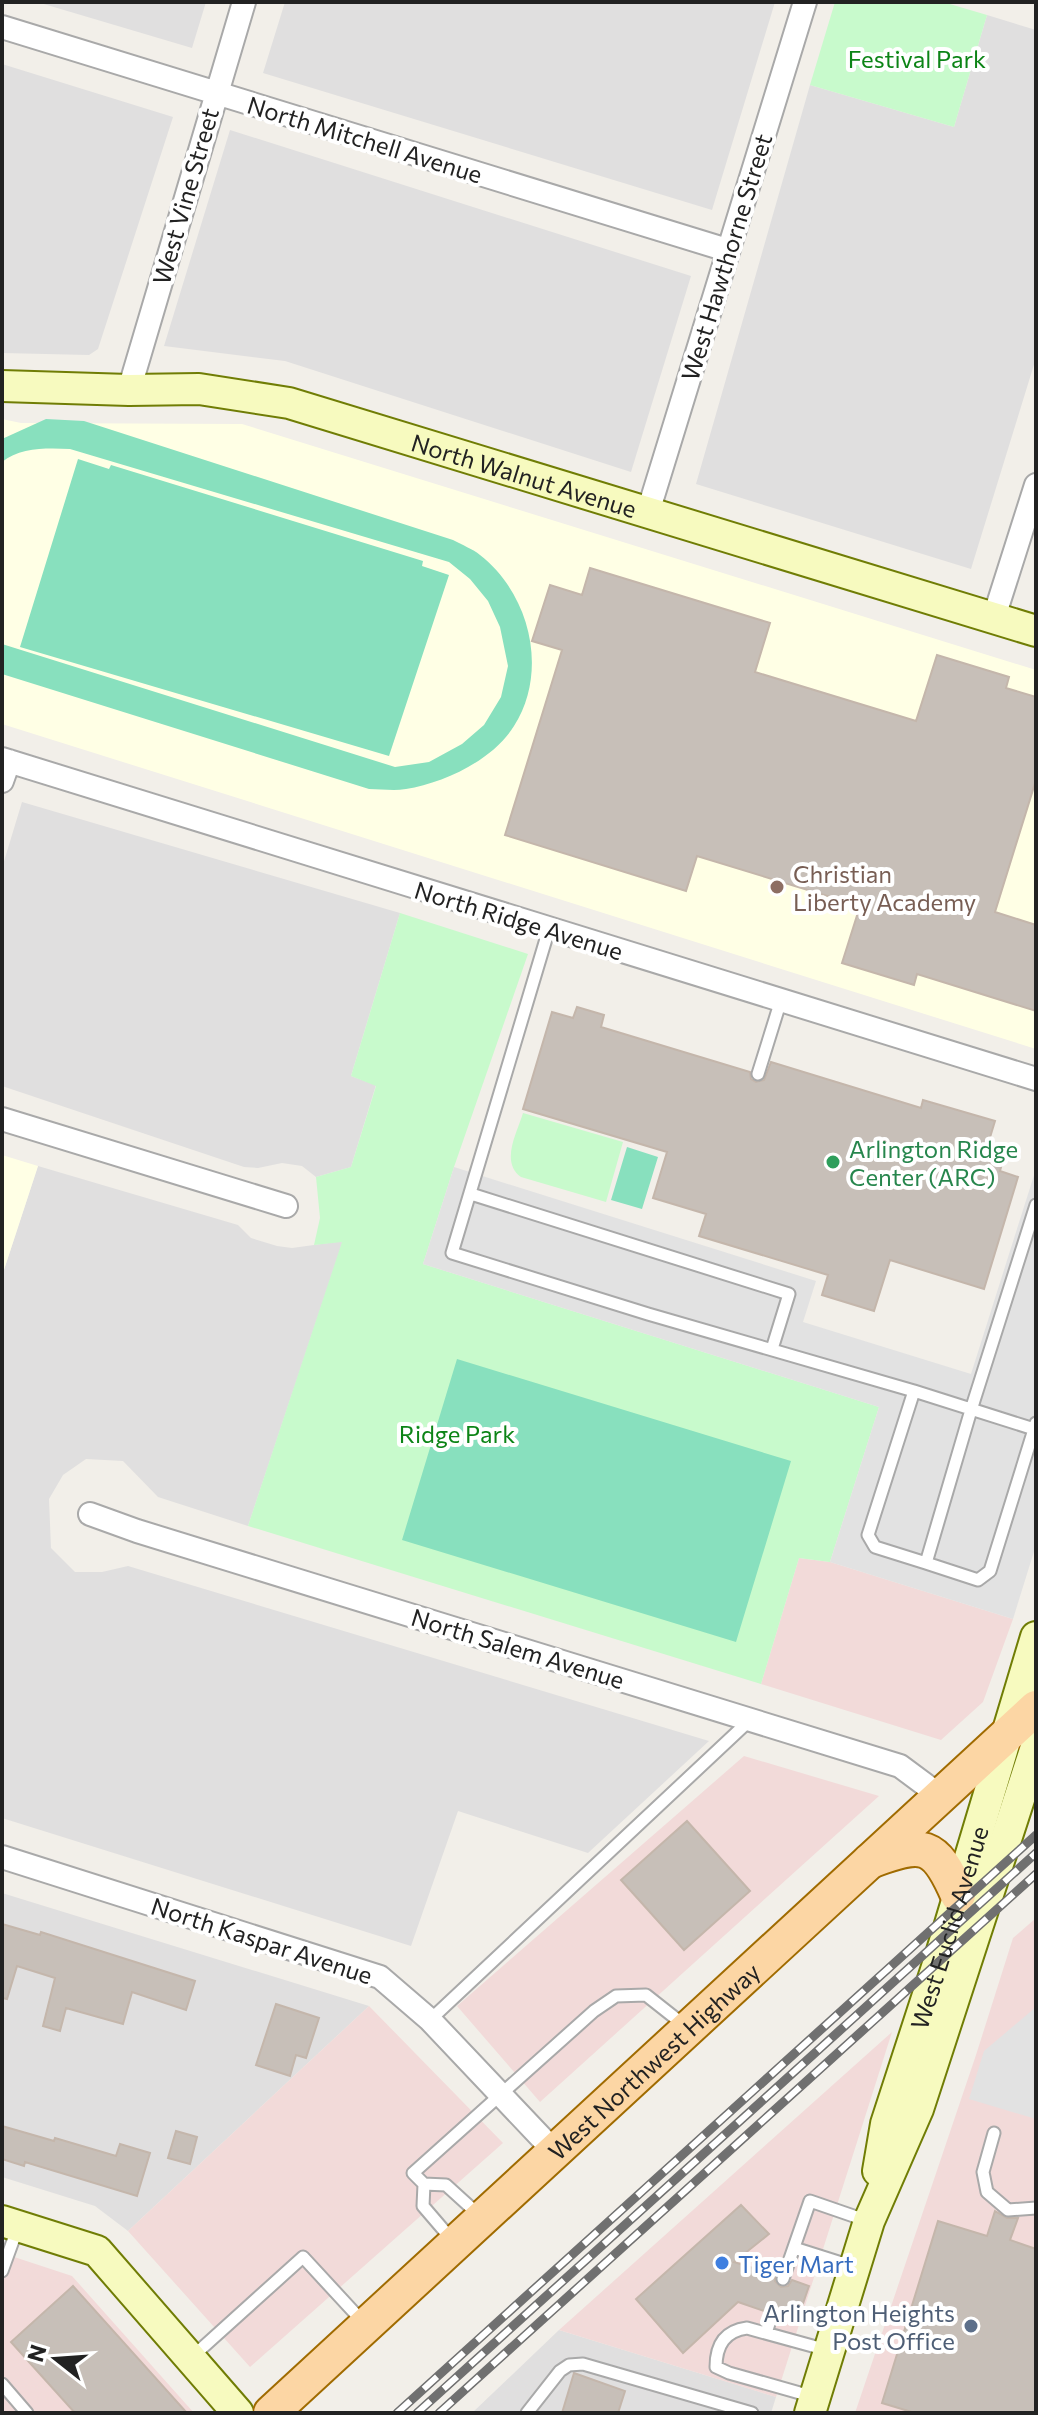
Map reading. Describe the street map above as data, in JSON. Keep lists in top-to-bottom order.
{
  "streets": {
    "main road": ["West Northwest Highway"],
    "street": [
      "North Mitchell Avenue",
      "West Vine Street",
      "West Hawthorne Street",
      "North Walnut Avenue",
      "North Ridge Avenue",
      "North Salem Avenue",
      "West Euclid Avenue",
      "North Kaspar Avenue"
    ]
  },
  "crossings": [
    ["North Mitchell Avenue", "West Vine Street"],
    ["North Mitchell Avenue", "West Hawthorne Street"],
    ["West Vine Street", "North Walnut Avenue"],
    ["West Hawthorne Street", "North Walnut Avenue"],
    ["North Salem Avenue", "West Northwest Highway"],
    ["West Euclid Avenue", "West Northwest Highway"],
    ["North Kaspar Avenue", "West Northwest Highway"]
  ],
  "parks": ["Festival Park", "Ridge Park"],
  "places": [
    "Christian Liberty Academy",
    "Arlington Ridge Center (ARC)",
    "Tiger Mart",
    "Arlington Heights Post Office"
  ],
  "north": "left"
}
